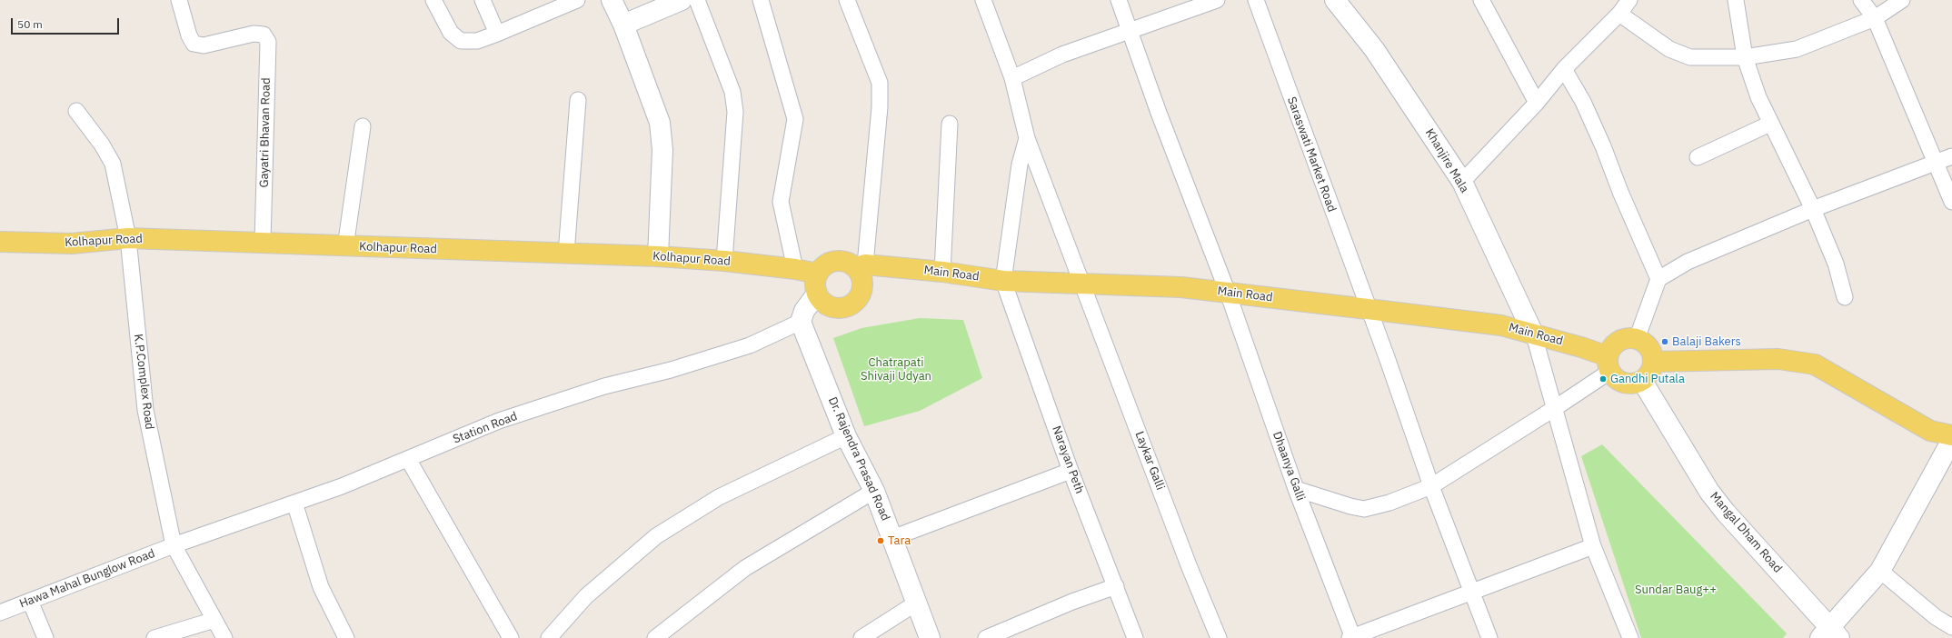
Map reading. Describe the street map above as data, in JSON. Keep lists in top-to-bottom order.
{
  "streets": {
    "main road": [
      "Khanjire Mala",
      "Kolhapur Road",
      "Main Road",
      "Dr. Rajendra Prasad Road",
      "Mangal Dham Road"
    ],
    "street": [
      "Gayatri Bhavan Road",
      "Saraswati Market Road",
      "K.P.Complex Road",
      "Station Road",
      "Narayan Peth",
      "Laykar Galli",
      "Dhaanya Galli",
      "Hawa Mahal Bunglow Road"
    ]
  },
  "crossings": [
    ["Gayatri Bhavan Road", "Kolhapur Road"],
    ["Saraswati Market Road", "Main Road"],
    ["Khanjire Mala", "Main Road"],
    ["Kolhapur Road", "Main Road"],
    ["Kolhapur Road", "K.P.Complex Road"],
    ["Main Road", "Narayan Peth"],
    ["Main Road", "Laykar Galli"],
    ["Main Road", "Dhaanya Galli"],
    ["Main Road", "Mangal Dham Road"],
    ["K.P.Complex Road", "Station Road"],
    ["K.P.Complex Road", "Hawa Mahal Bunglow Road"],
    ["Station Road", "Dr. Rajendra Prasad Road"],
    ["Station Road", "Hawa Mahal Bunglow Road"]
  ],
  "parks": ["Chatrapati Shivaji Udyan", "Sundar Baug++"],
  "places": ["Balaji Bakers", "Gandhi Putala", "Tara"],
  "scale_bar": "50 m"
}
